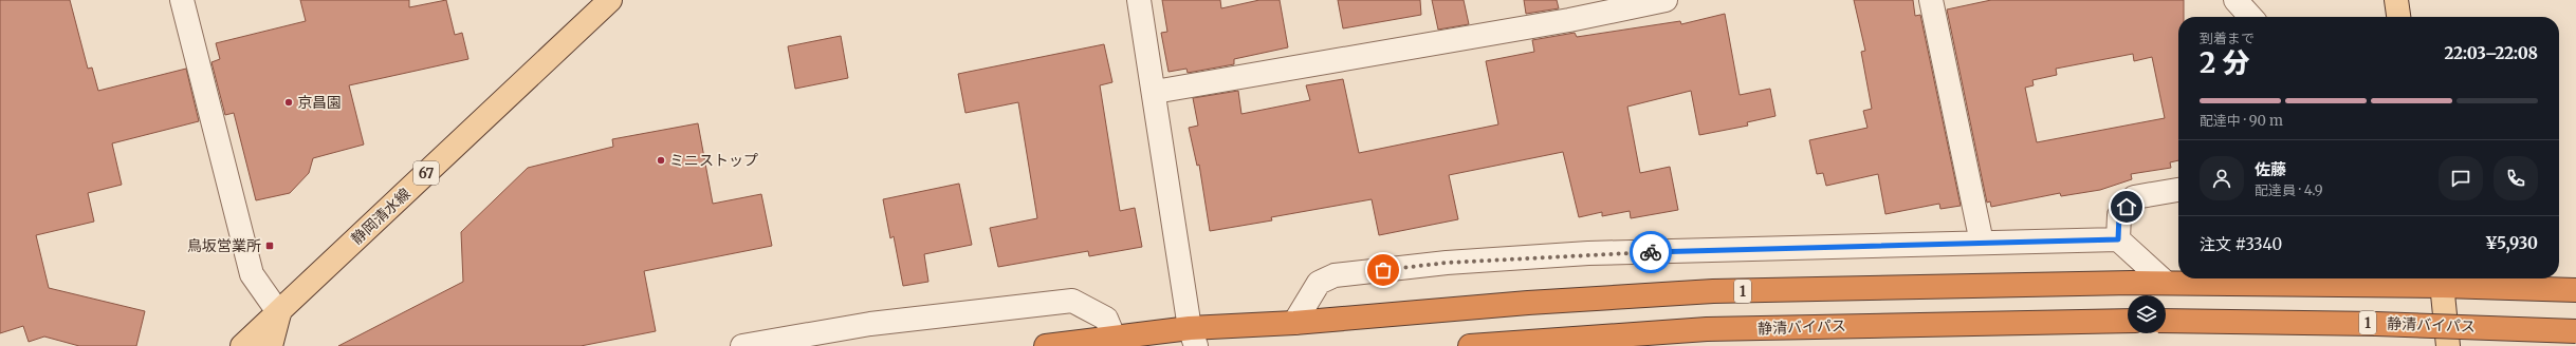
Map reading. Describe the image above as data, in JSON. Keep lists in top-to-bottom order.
{
  "streets": {
    "highway": ["1", "静清バイパス"],
    "main road": ["67", "静岡清水線"]
  },
  "places": {
    "other": ["京昌園", "ミニストップ"],
    "transit": ["鳥坂営業所"]
  },
  "page": {
    "heading": ["2 分", "到着まで", "22:03–22:08"],
    "panel": [
      "佐藤",
      "配達員 · 4.9",
      "注文 #3340",
      "¥5,930"
    ],
    "bar": "配達中 · 90 m"
  }
}
